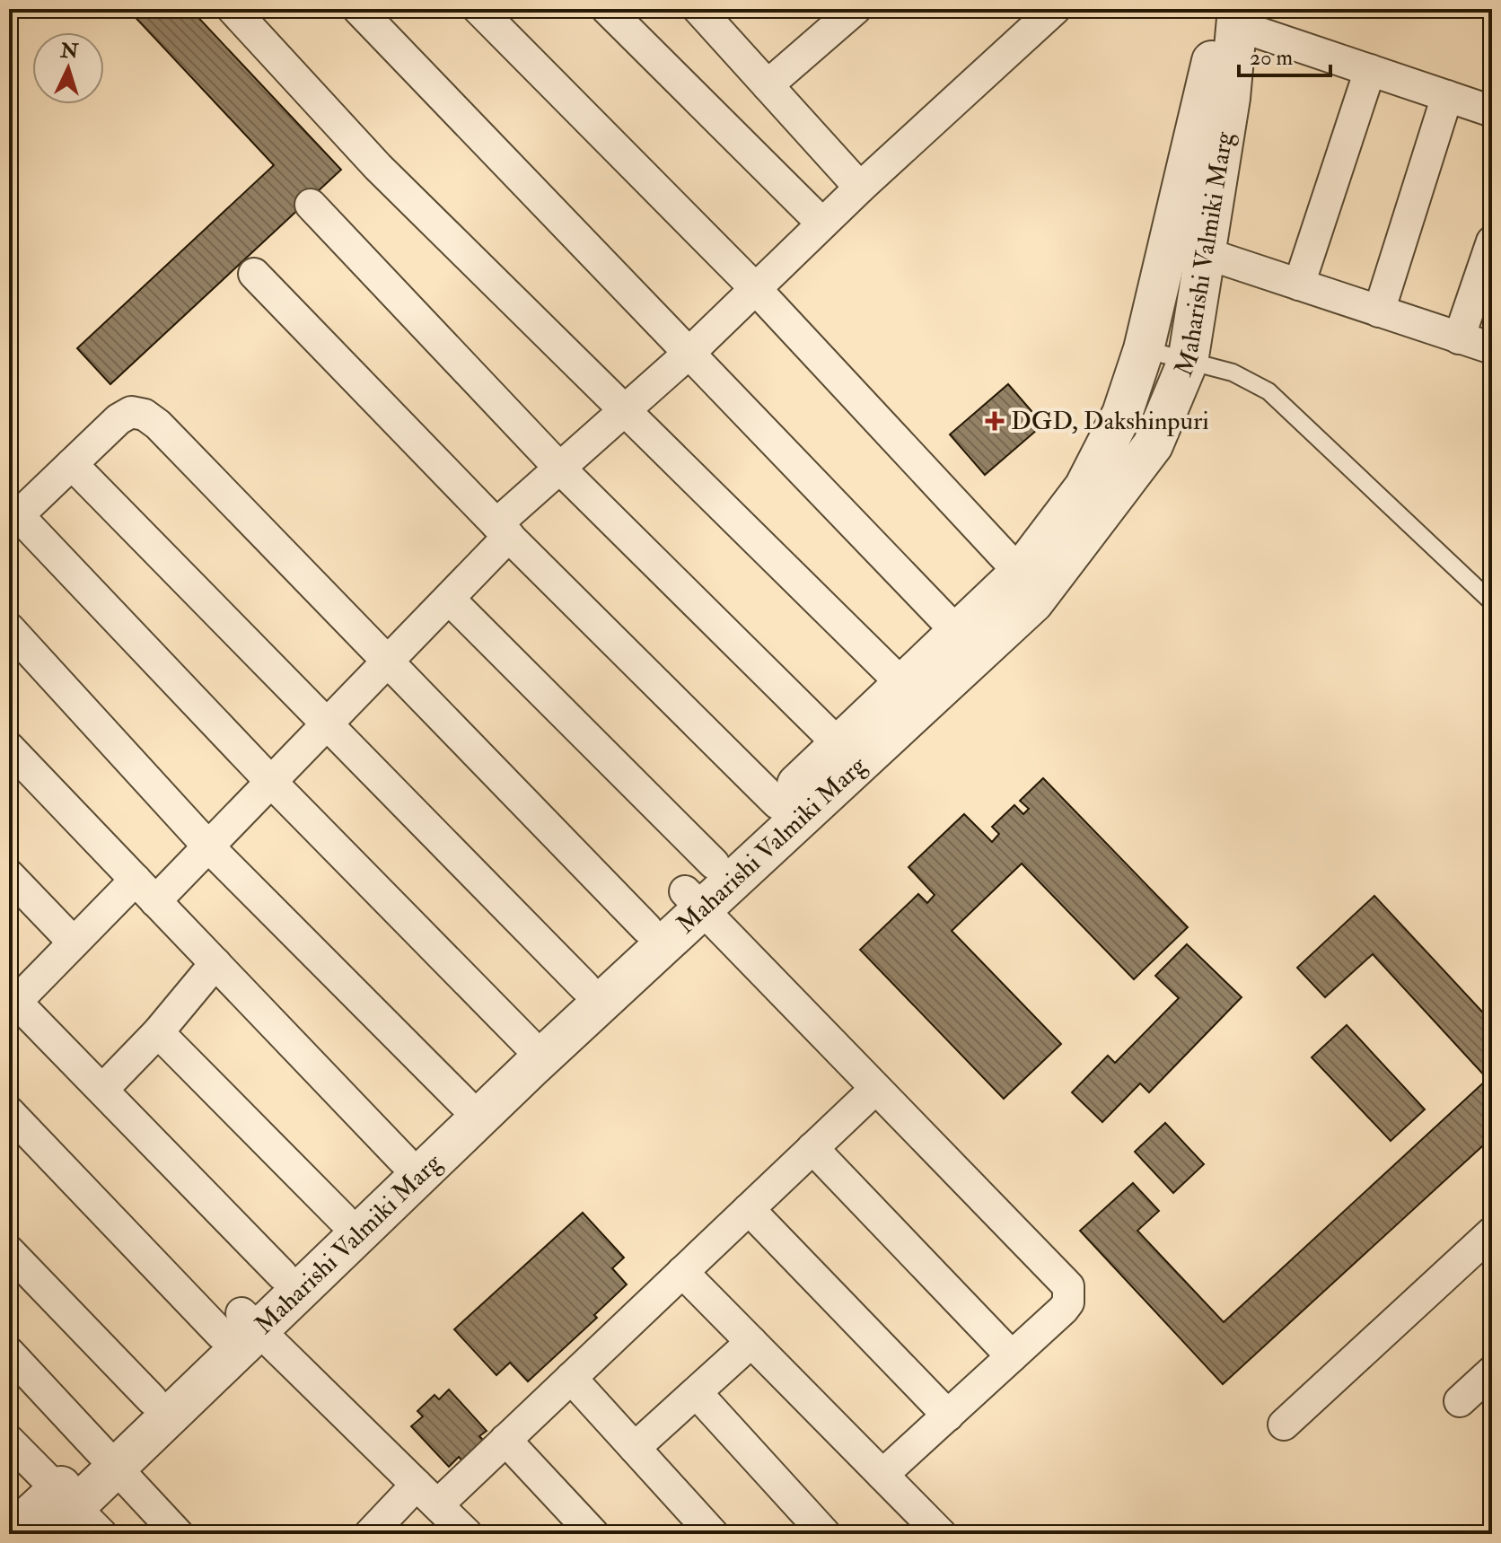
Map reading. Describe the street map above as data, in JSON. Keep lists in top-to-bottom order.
{
  "streets": {
    "street": ["Maharishi Valmiki Marg"]
  },
  "places": {
    "health": ["DGD, Dakshinpuri"]
  },
  "scale_bar": "20 m",
  "north": "top"
}
